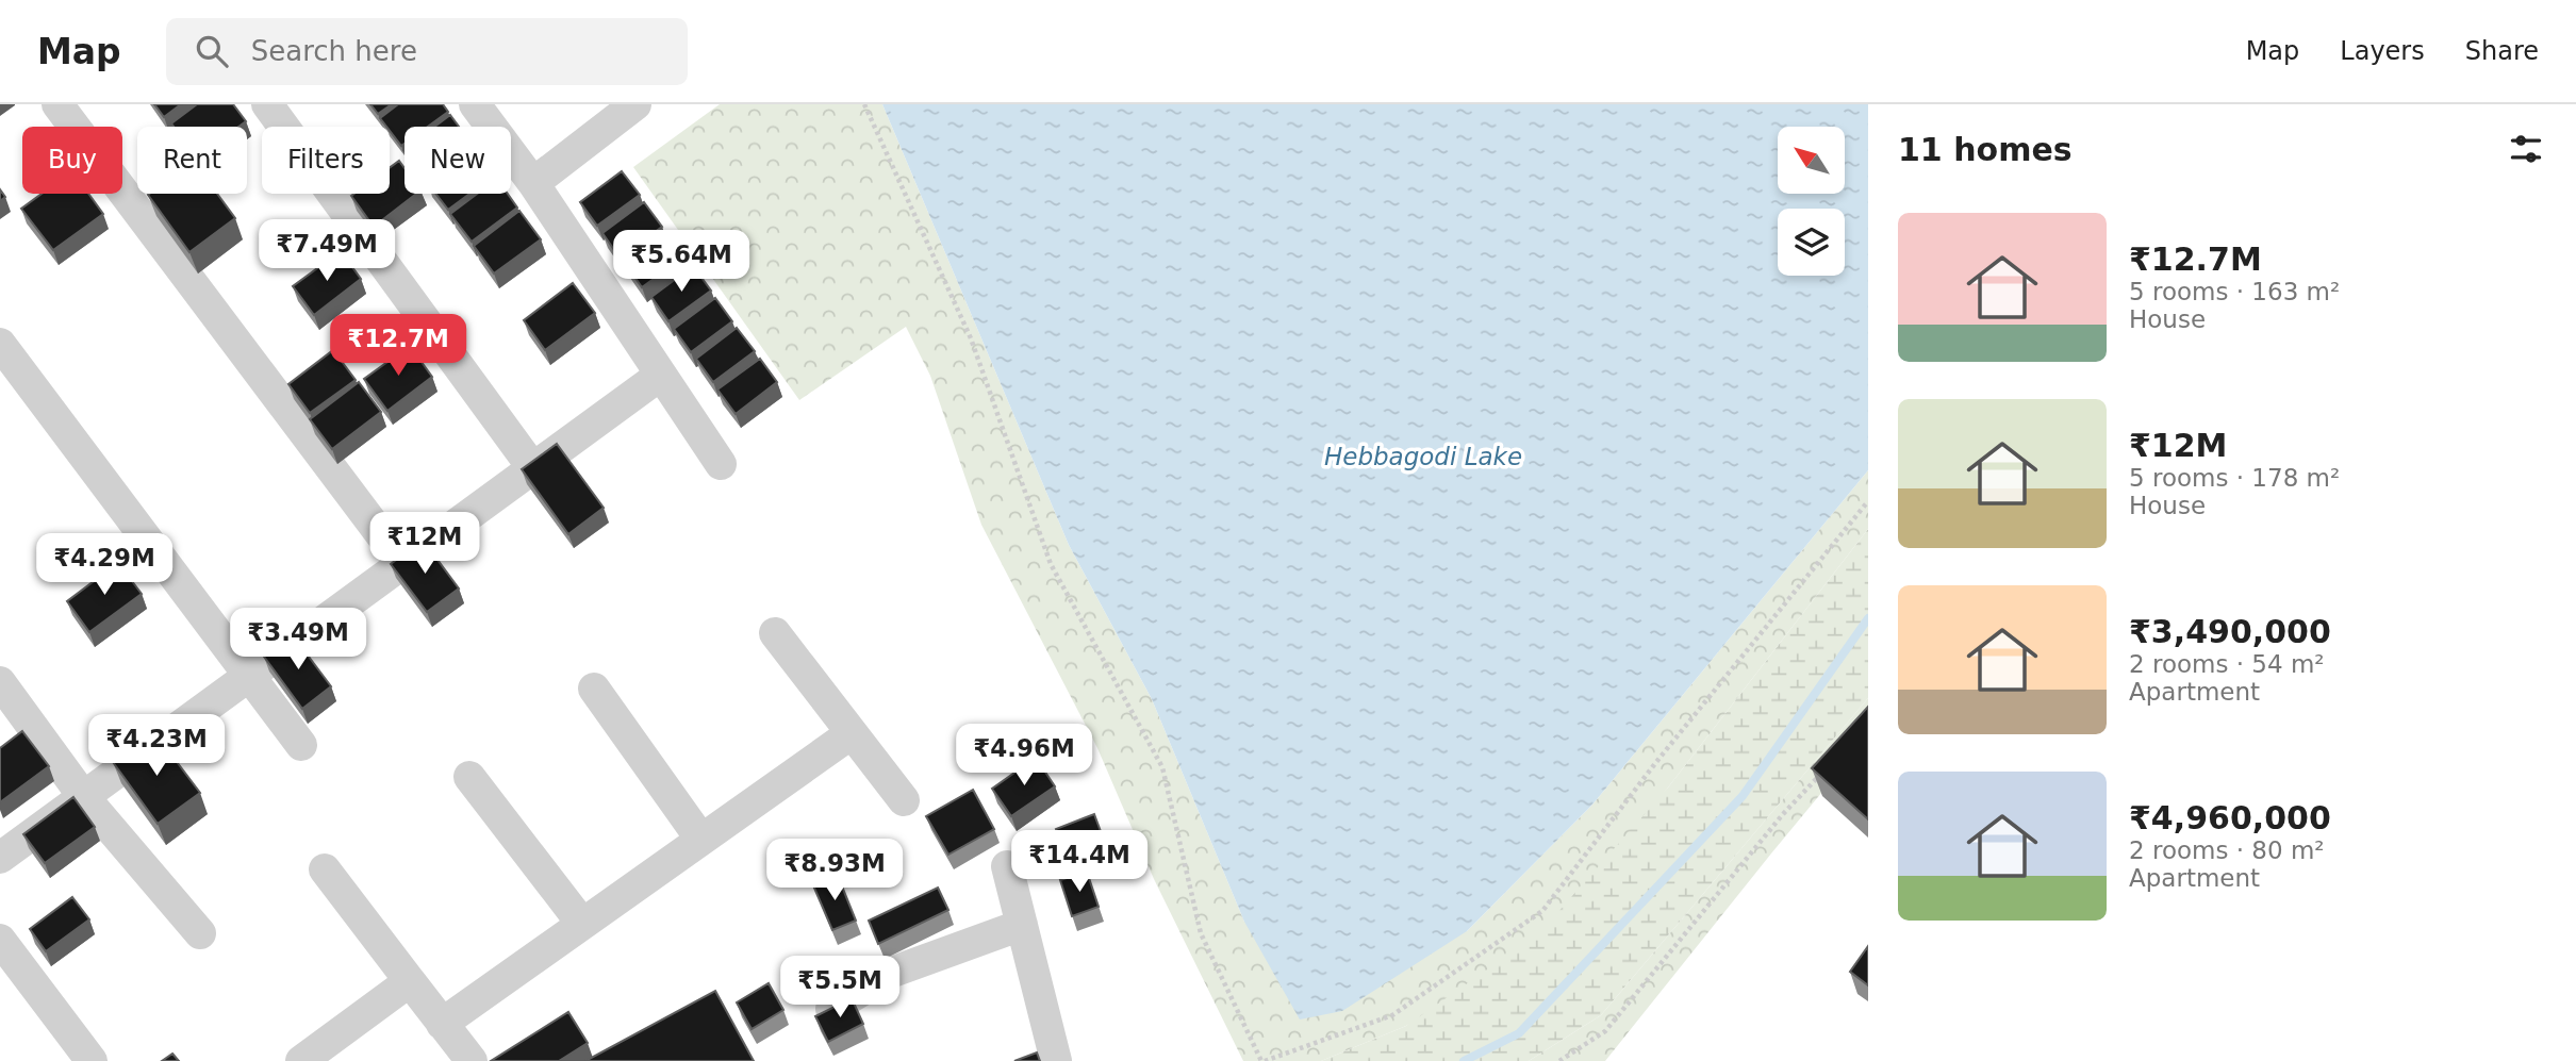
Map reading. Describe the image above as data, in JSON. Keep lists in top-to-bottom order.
{
  "water": ["Hebbagodi Lake"],
  "north": "top left",
  "page": {
    "header": "Map",
    "search": "Search here",
    "nav": ["Map", "Layers", "Share"],
    "heading": "11 homes",
    "chip": [
      "Buy",
      "Rent",
      "Filters",
      "New"
    ],
    "list": [
      {
        "name": "₹12.7M",
        "note": "5 rooms · 163 m² · House"
      },
      {
        "name": "₹12M",
        "note": "5 rooms · 178 m² · House"
      },
      {
        "name": "₹3,490,000",
        "note": "2 rooms · 54 m² · Apartment"
      },
      {
        "name": "₹4,960,000",
        "note": "2 rooms · 80 m² · Apartment"
      }
    ],
    "price": [
      "₹7.49M",
      "₹5.64M",
      "₹12.7M",
      "₹12M",
      "₹4.29M",
      "₹3.49M",
      "₹4.23M",
      "₹4.96M",
      "₹14.4M",
      "₹8.93M",
      "₹5.5M"
    ]
  }
}
